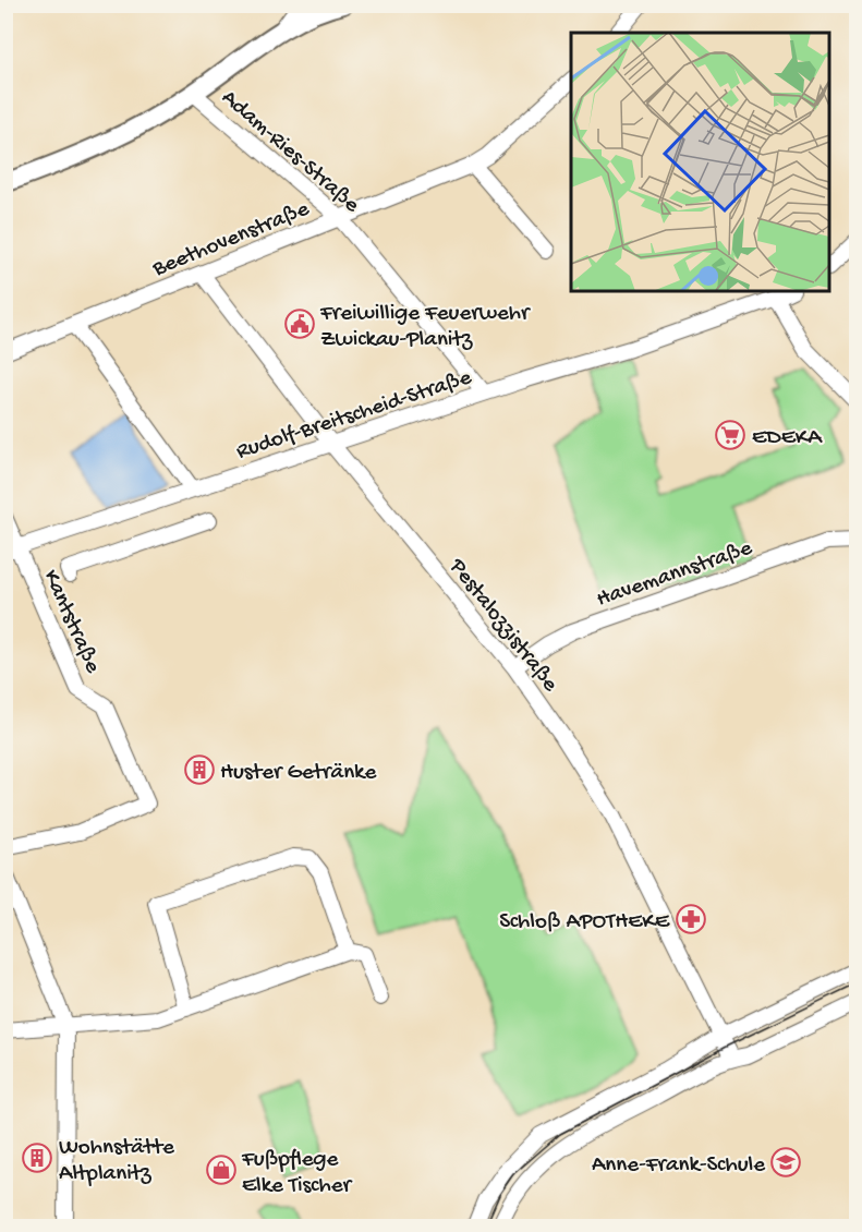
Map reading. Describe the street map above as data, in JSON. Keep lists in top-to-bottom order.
{
  "streets": {
    "street": [
      "Adam-Ries-Straße",
      "Beethovenstraße",
      "Rudolf-Breitscheid-Straße",
      "Havemannstraße",
      "Kantstraße",
      "Pestalozzistraße"
    ]
  },
  "crossings": [
    ["Adam-Ries-Straße", "Beethovenstraße"],
    ["Adam-Ries-Straße", "Rudolf-Breitscheid-Straße"],
    ["Beethovenstraße", "Pestalozzistraße"],
    ["Rudolf-Breitscheid-Straße", "Kantstraße"],
    ["Rudolf-Breitscheid-Straße", "Pestalozzistraße"],
    ["Havemannstraße", "Pestalozzistraße"]
  ],
  "places": {
    "public building": ["Freiwillige Feuerwehr Zwickau-Planitz"],
    "supermarket": ["EDEKA"],
    "building": ["Huster Getränke", "Wohnstätte Altplanitz"],
    "pharmacy": ["Schloß APOTHEKE"],
    "school or university": ["Anne-Frank-Schule"],
    "shop": ["Fußpflege Elke Tischer"]
  }
}
